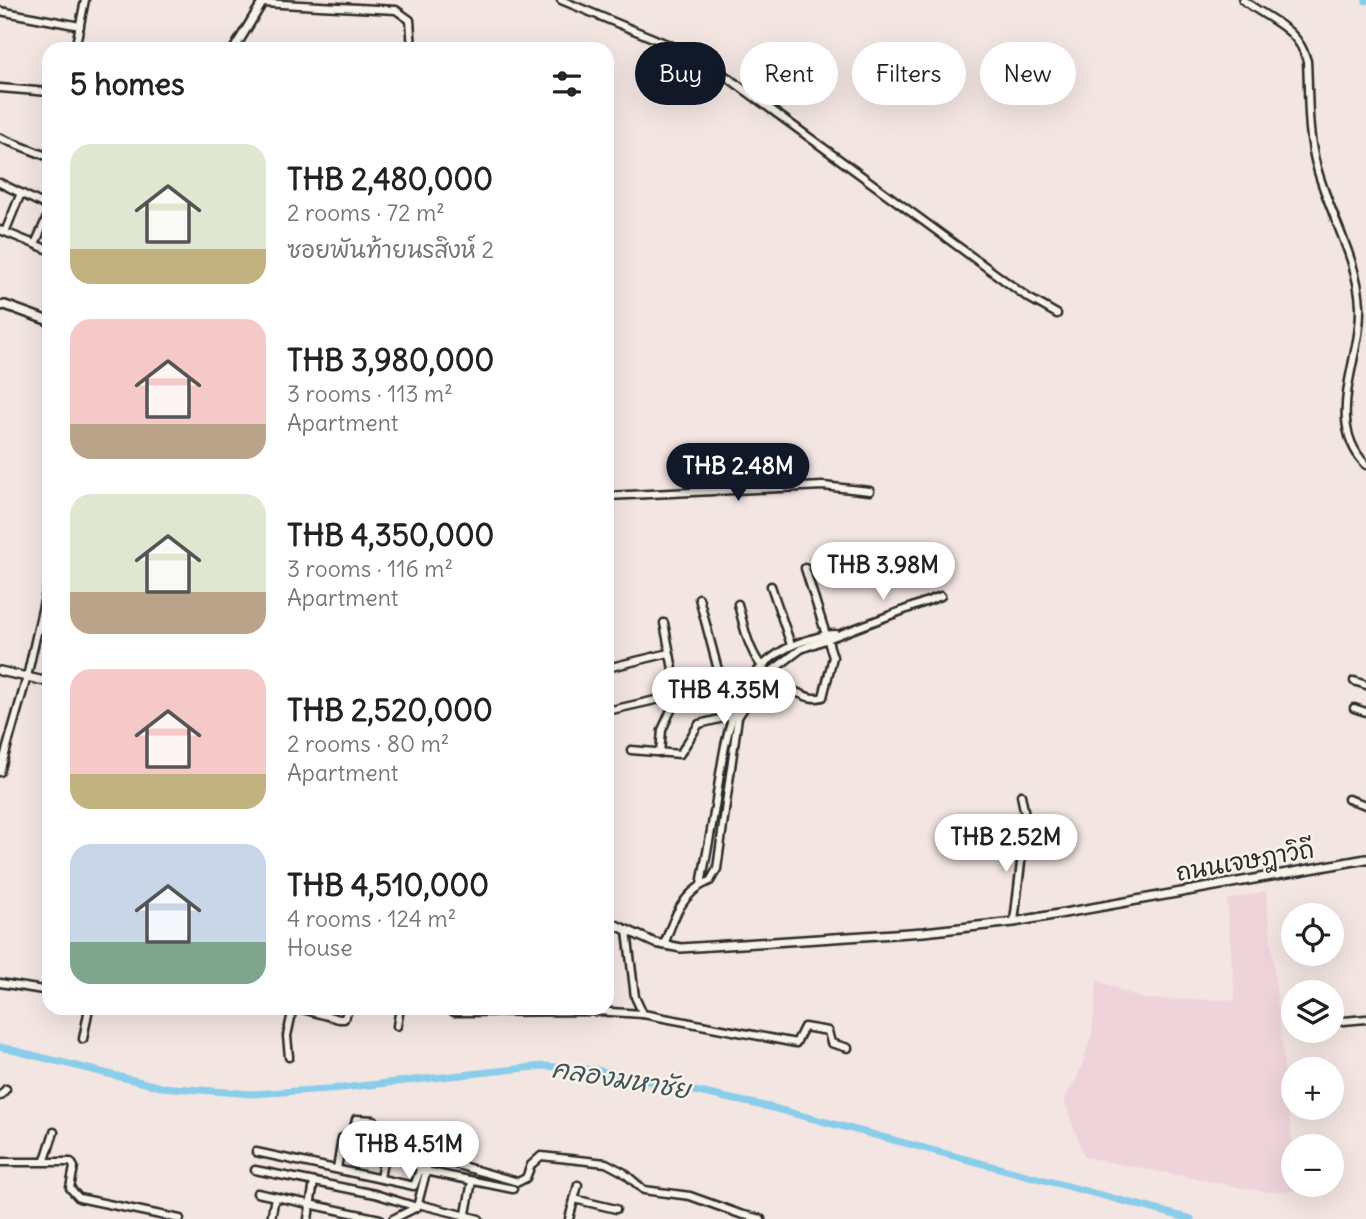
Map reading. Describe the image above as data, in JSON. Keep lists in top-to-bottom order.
{
  "streets": {
    "street": ["ถนนเจษฎาวิถี"]
  },
  "water": ["คลองมหาชัย"],
  "page": {
    "chip": [
      "Buy",
      "Rent",
      "Filters",
      "New"
    ],
    "heading": "5 homes",
    "list": [
      {
        "name": "THB 2,480,000",
        "note": "2 rooms · 72 m² · ซอยพันท้ายนรสิงห์ 2"
      },
      {
        "name": "THB 3,980,000",
        "note": "3 rooms · 113 m² · Apartment"
      },
      {
        "name": "THB 4,350,000",
        "note": "3 rooms · 116 m² · Apartment"
      },
      {
        "name": "THB 2,520,000",
        "note": "2 rooms · 80 m² · Apartment"
      },
      {
        "name": "THB 4,510,000",
        "note": "4 rooms · 124 m² · House"
      }
    ],
    "price": [
      "THB 2.48M",
      "THB 3.98M",
      "THB 4.35M",
      "THB 2.52M",
      "THB 4.51M"
    ],
    "map_buttons": ["+", "−"]
  }
}
